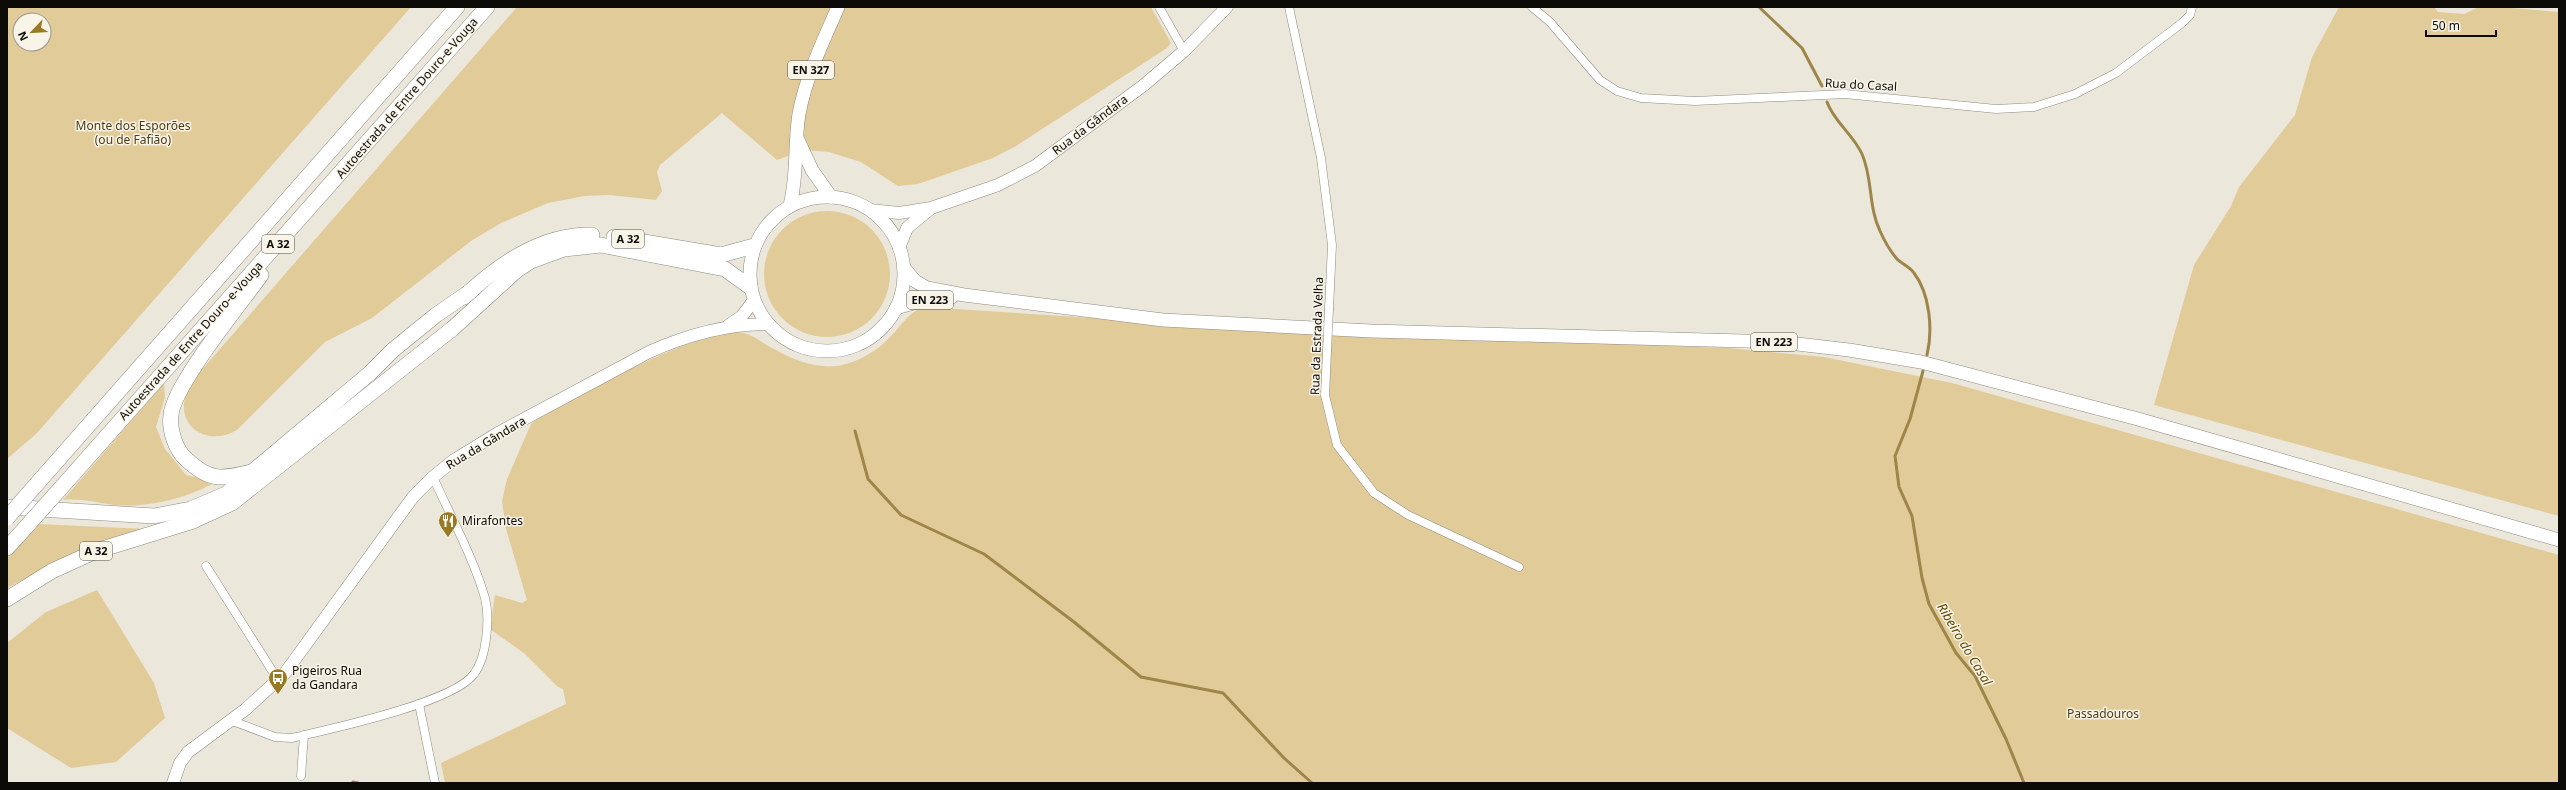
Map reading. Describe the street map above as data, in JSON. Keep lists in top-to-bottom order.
{
  "streets": {
    "highway": ["Autoestrada de Entre Douro-e-Vouga", "A 32"],
    "main road": ["EN 327", "Rua da Gândara", "EN 223"],
    "street": ["Rua do Casal", "Rua da Estrada Velha"]
  },
  "crossings": [
    ["Autoestrada de Entre Douro-e-Vouga", "A 32"],
    ["Rua da Gândara", "A 32"]
  ],
  "water": ["Ribeiro do Casal"],
  "parks": ["Monte dos Esporões (ou de Fafião)", "Passadouros"],
  "places": {
    "restaurant": ["Mirafontes"],
    "bus stop": ["Pigeiros Rua da Gandara"]
  },
  "scale_bar": "50 m",
  "north": "bottom left"
}
